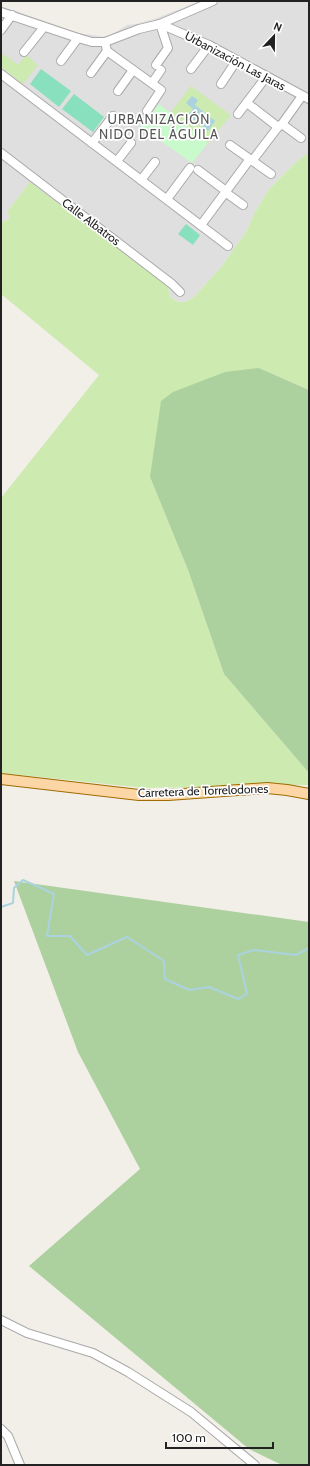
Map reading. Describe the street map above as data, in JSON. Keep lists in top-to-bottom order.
{
  "streets": {
    "main road": ["Carretera de Torrelodones"],
    "street": ["Urbanización Las Jaras", "Calle Albatros"]
  },
  "districts": ["URBANIZACIÓN NIDO DEL ÁGUILA"],
  "scale_bar": "100 m",
  "north": "top"
}
